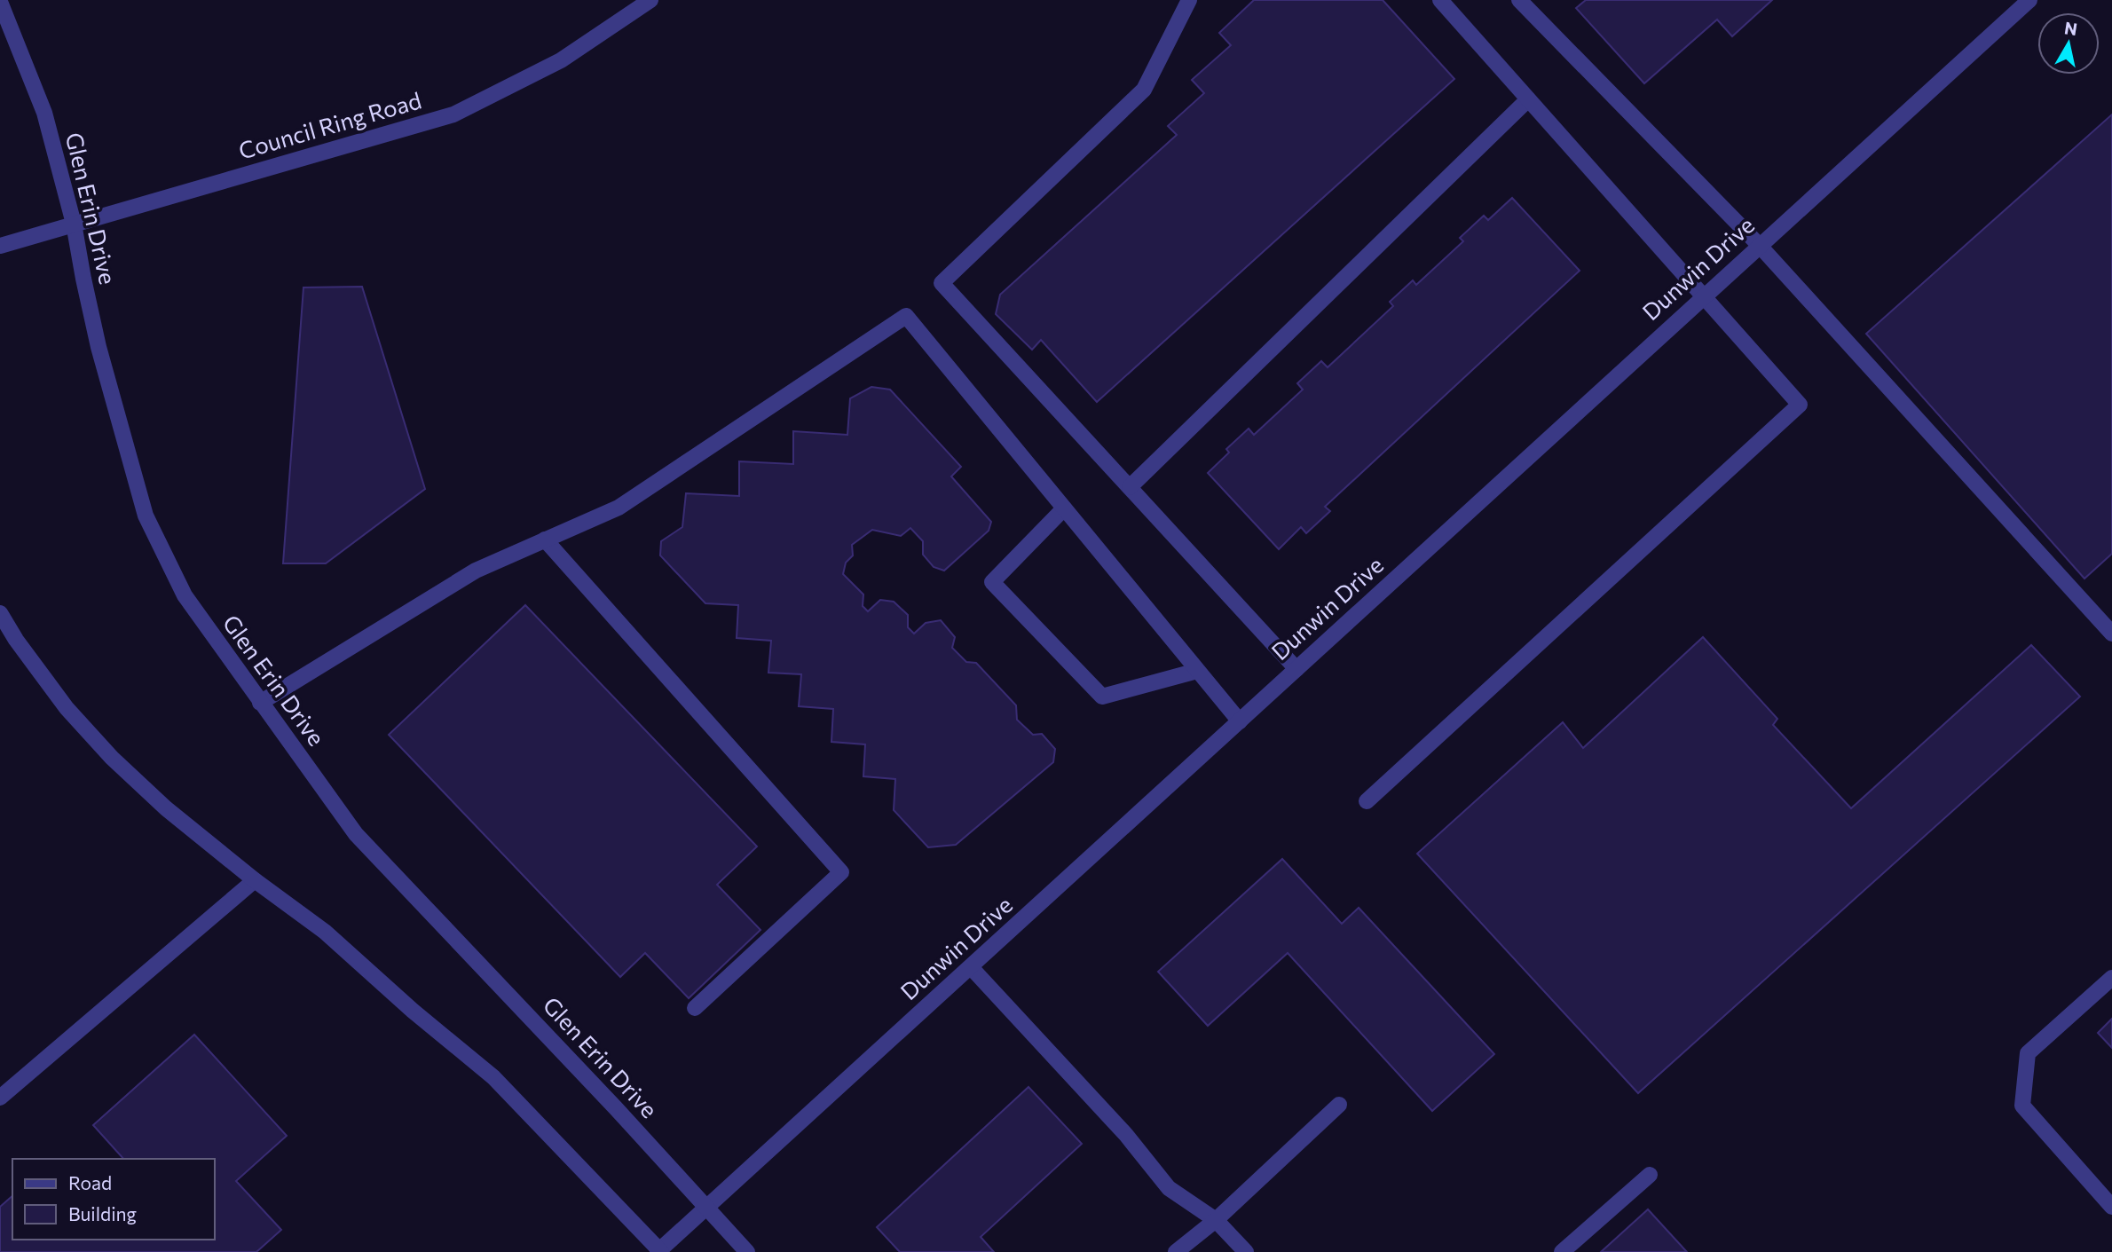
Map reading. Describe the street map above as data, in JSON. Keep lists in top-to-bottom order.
{
  "streets": {
    "street": ["Council Ring Road", "Glen Erin Drive", "Dunwin Drive"]
  },
  "crossings": [
    ["Council Ring Road", "Glen Erin Drive"],
    ["Glen Erin Drive", "Dunwin Drive"]
  ],
  "legend": ["Road", "Building"],
  "north": "top"
}
